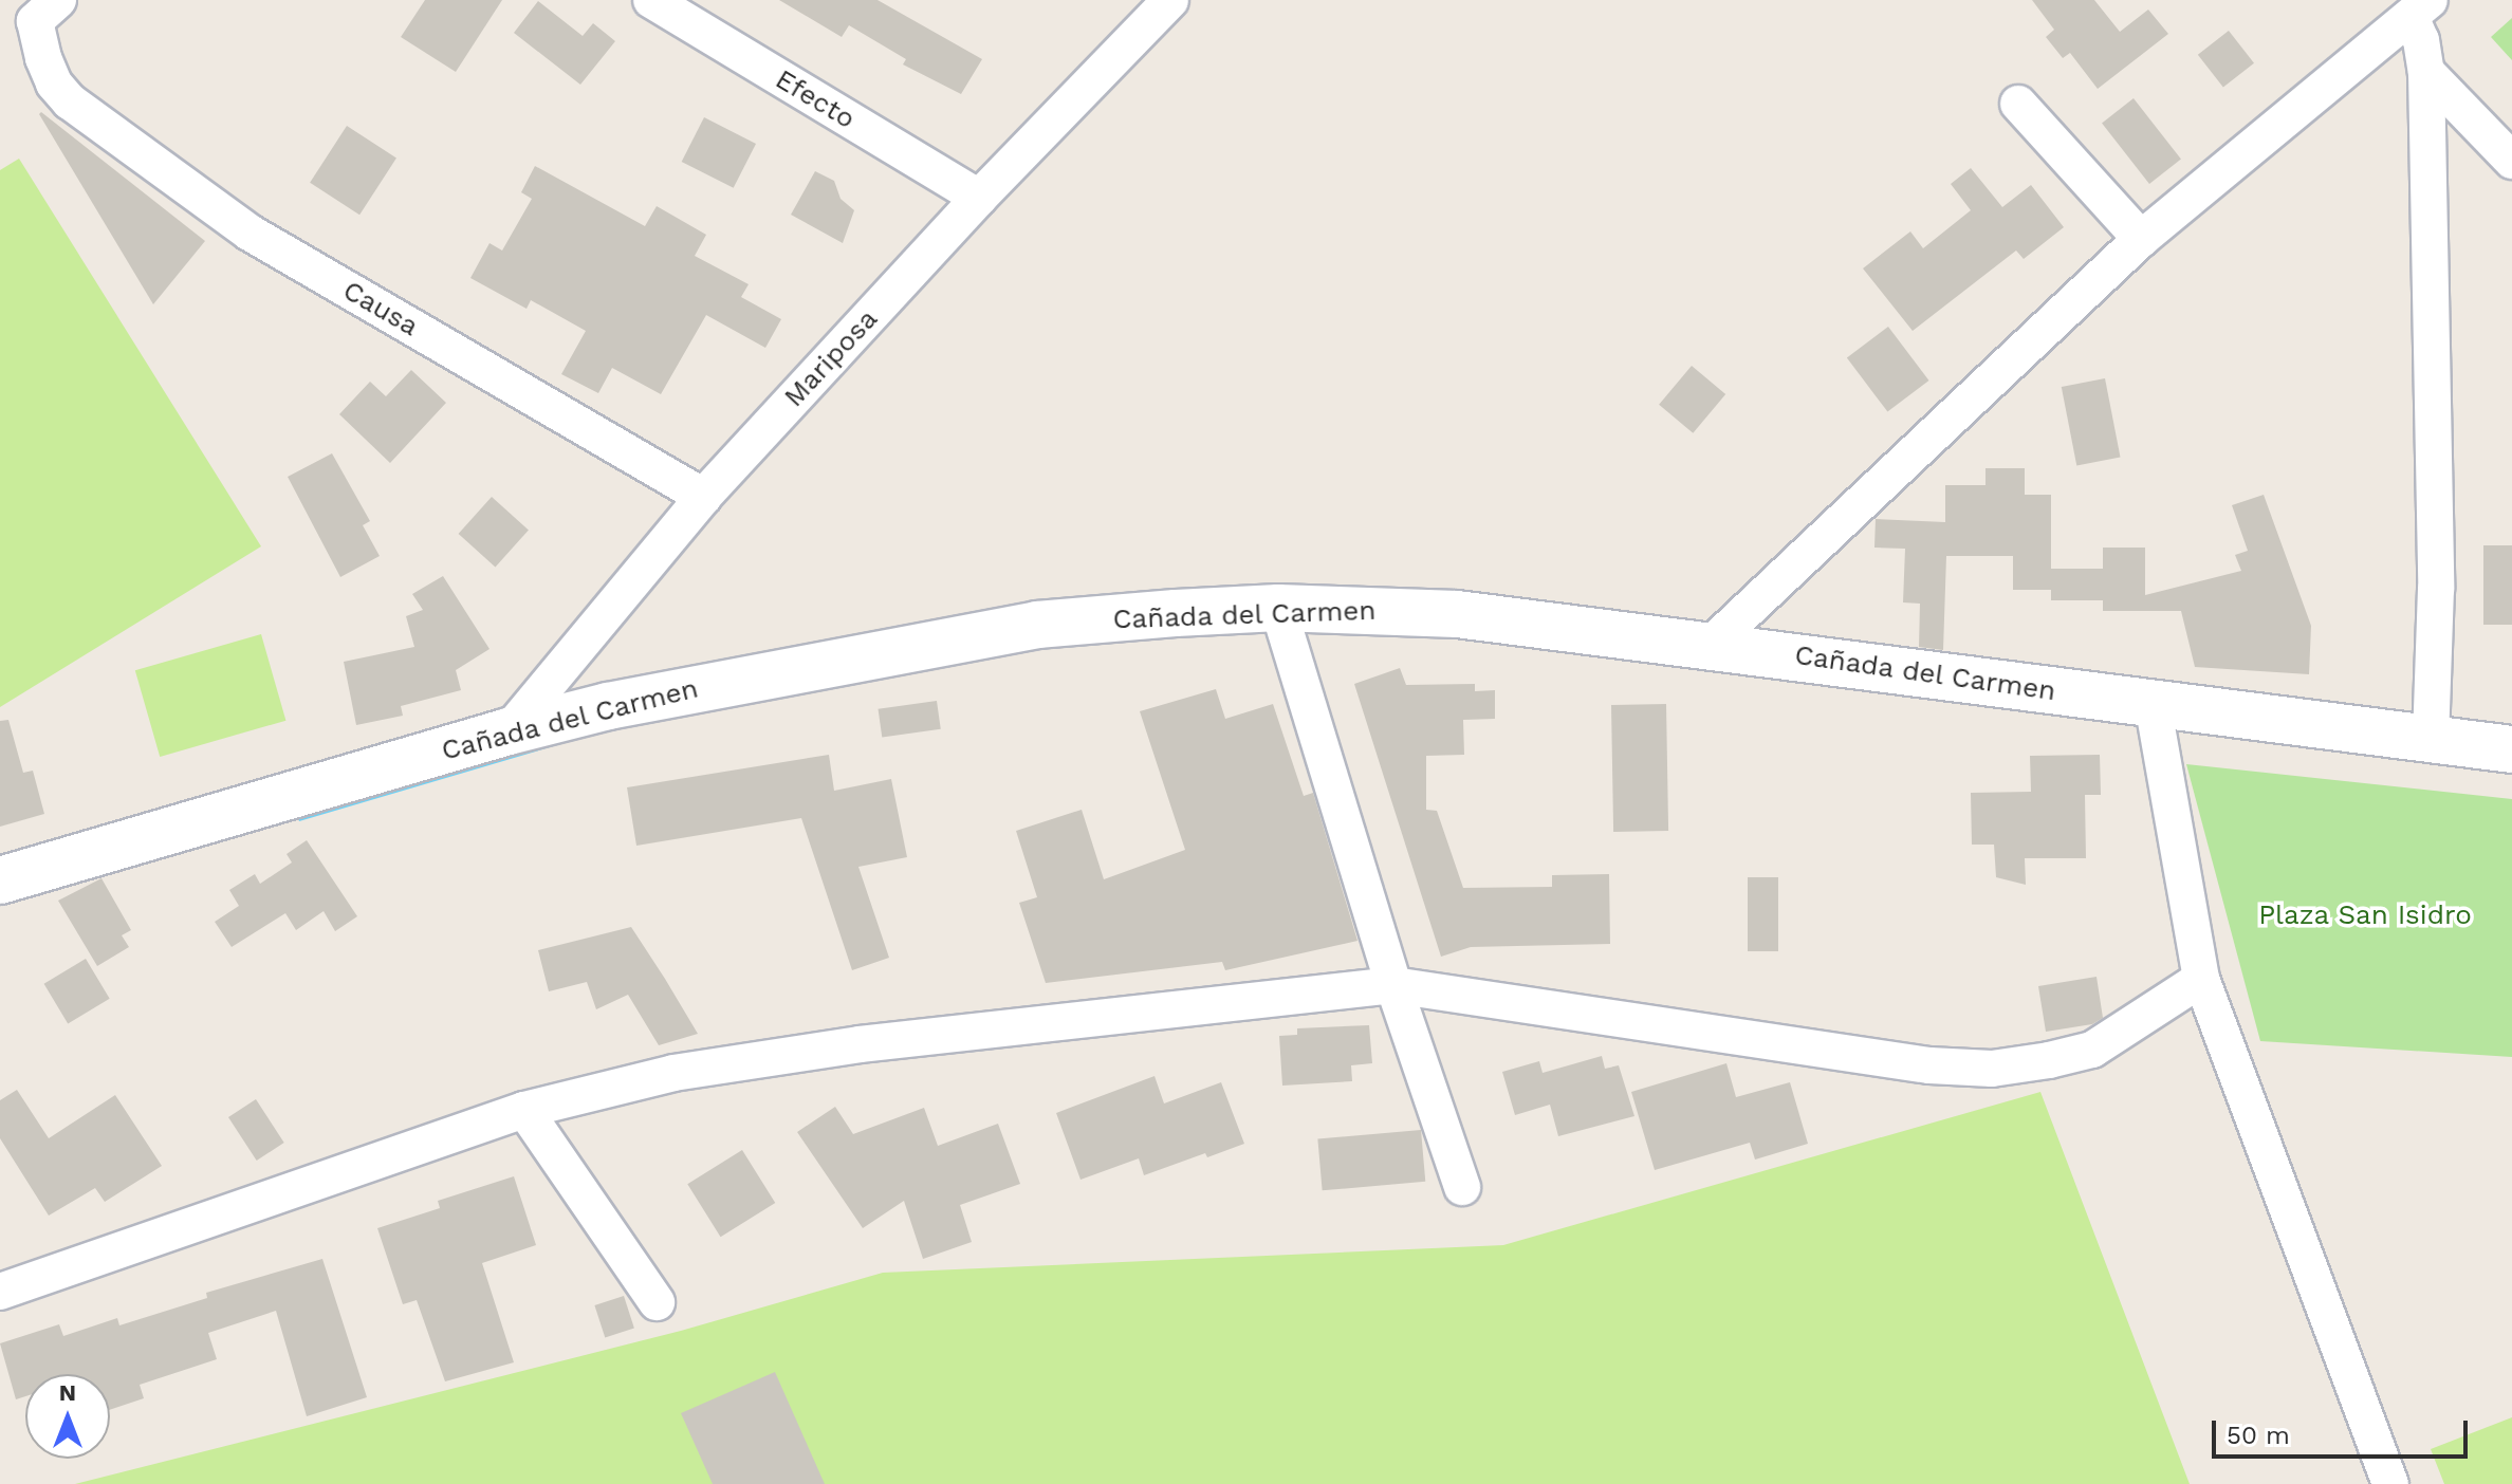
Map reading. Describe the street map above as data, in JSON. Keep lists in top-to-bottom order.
{
  "streets": {
    "street": [
      "Efecto",
      "Causa",
      "Mariposa",
      "Cañada del Carmen"
    ]
  },
  "crossings": [
    ["Efecto", "Mariposa"],
    ["Causa", "Mariposa"],
    ["Mariposa", "Cañada del Carmen"]
  ],
  "parks": ["Plaza San Isidro"],
  "scale_bar": "50 m",
  "north": "top"
}
